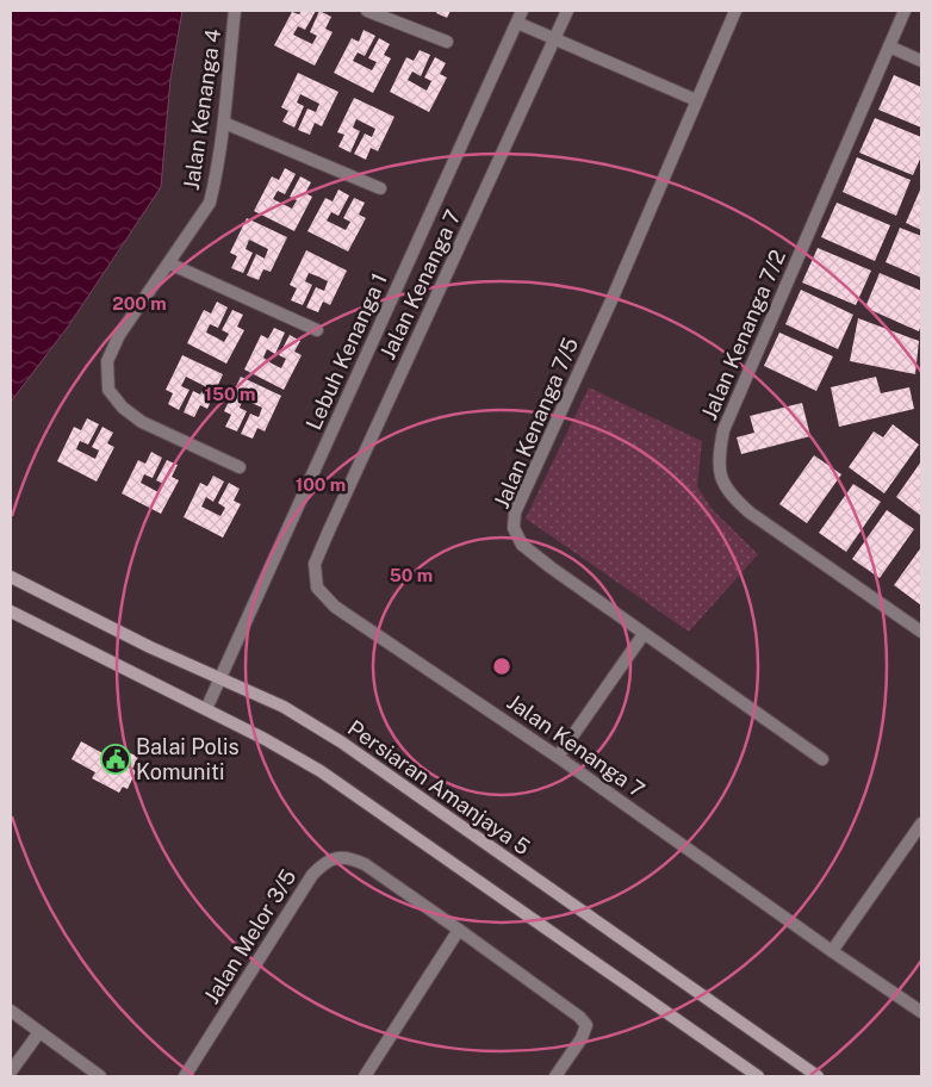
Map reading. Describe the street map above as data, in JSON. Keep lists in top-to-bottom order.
{
  "streets": {
    "street": [
      "Jalan Kenanga 4",
      "Jalan Kenanga 7",
      "Jalan Kenanga 7/2",
      "Lebuh Kenanga 1",
      "Jalan Kenanga 7/5",
      "Persiaran Amanjaya 5",
      "Jalan Melor 3/5"
    ]
  },
  "crossings": [
    ["Lebuh Kenanga 1", "Persiaran Amanjaya 5"]
  ],
  "places": {
    "public building": ["Balai Polis Komuniti"]
  },
  "rings": [
    "200 m",
    "150 m",
    "100 m",
    "50 m"
  ]
}
